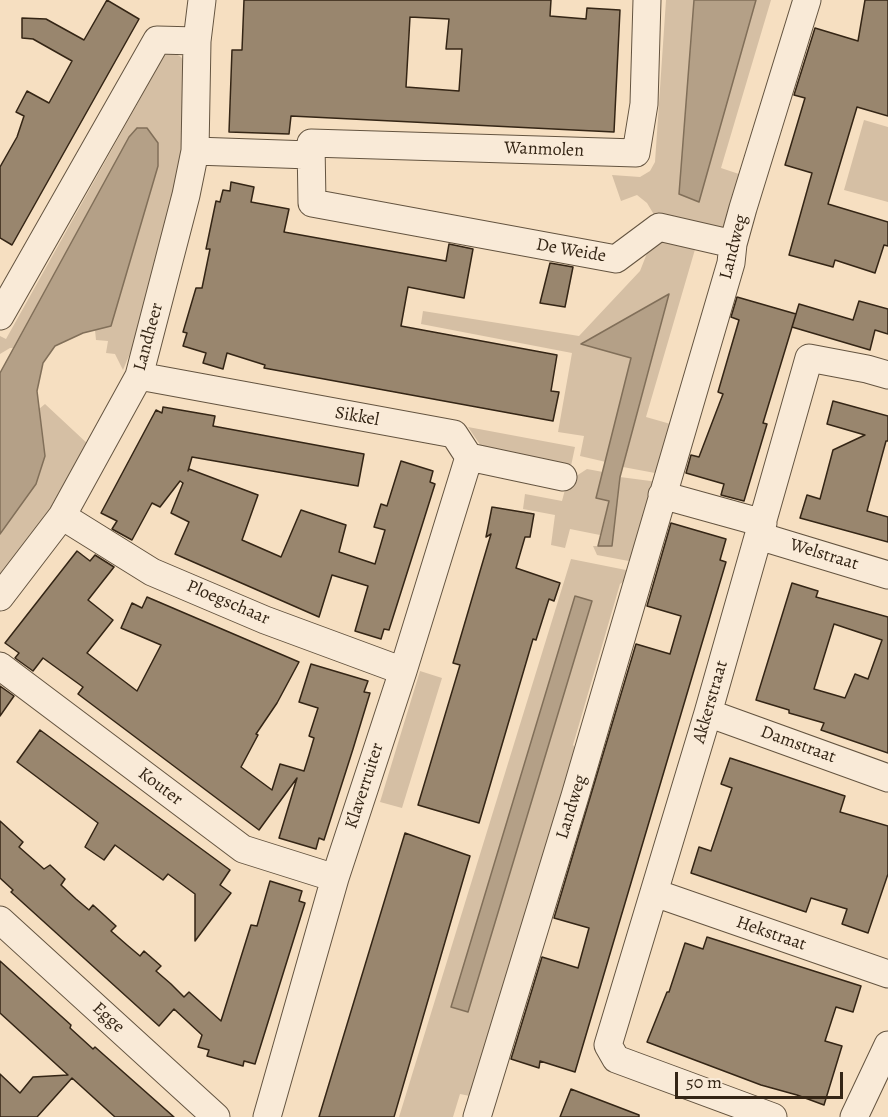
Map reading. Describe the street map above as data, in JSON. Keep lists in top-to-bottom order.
{
  "streets": {
    "street": [
      "Wanmolen",
      "Landweg",
      "De Weide",
      "Landheer",
      "Sikkel",
      "Welstraat",
      "Ploegschaar",
      "Akkerstraat",
      "Damstraat",
      "Klaverruiter",
      "Kouter",
      "Hekstraat",
      "Egge"
    ]
  },
  "crossings": [
    ["Wanmolen", "De Weide"],
    ["Landweg", "De Weide"],
    ["Landheer", "Sikkel"],
    ["Landheer", "Ploegschaar"],
    ["Sikkel", "Klaverruiter"],
    ["Welstraat", "Akkerstraat"],
    ["Ploegschaar", "Klaverruiter"],
    ["Akkerstraat", "Damstraat"],
    ["Akkerstraat", "Hekstraat"],
    ["Klaverruiter", "Kouter"]
  ],
  "scale_bar": "50 m"
}
